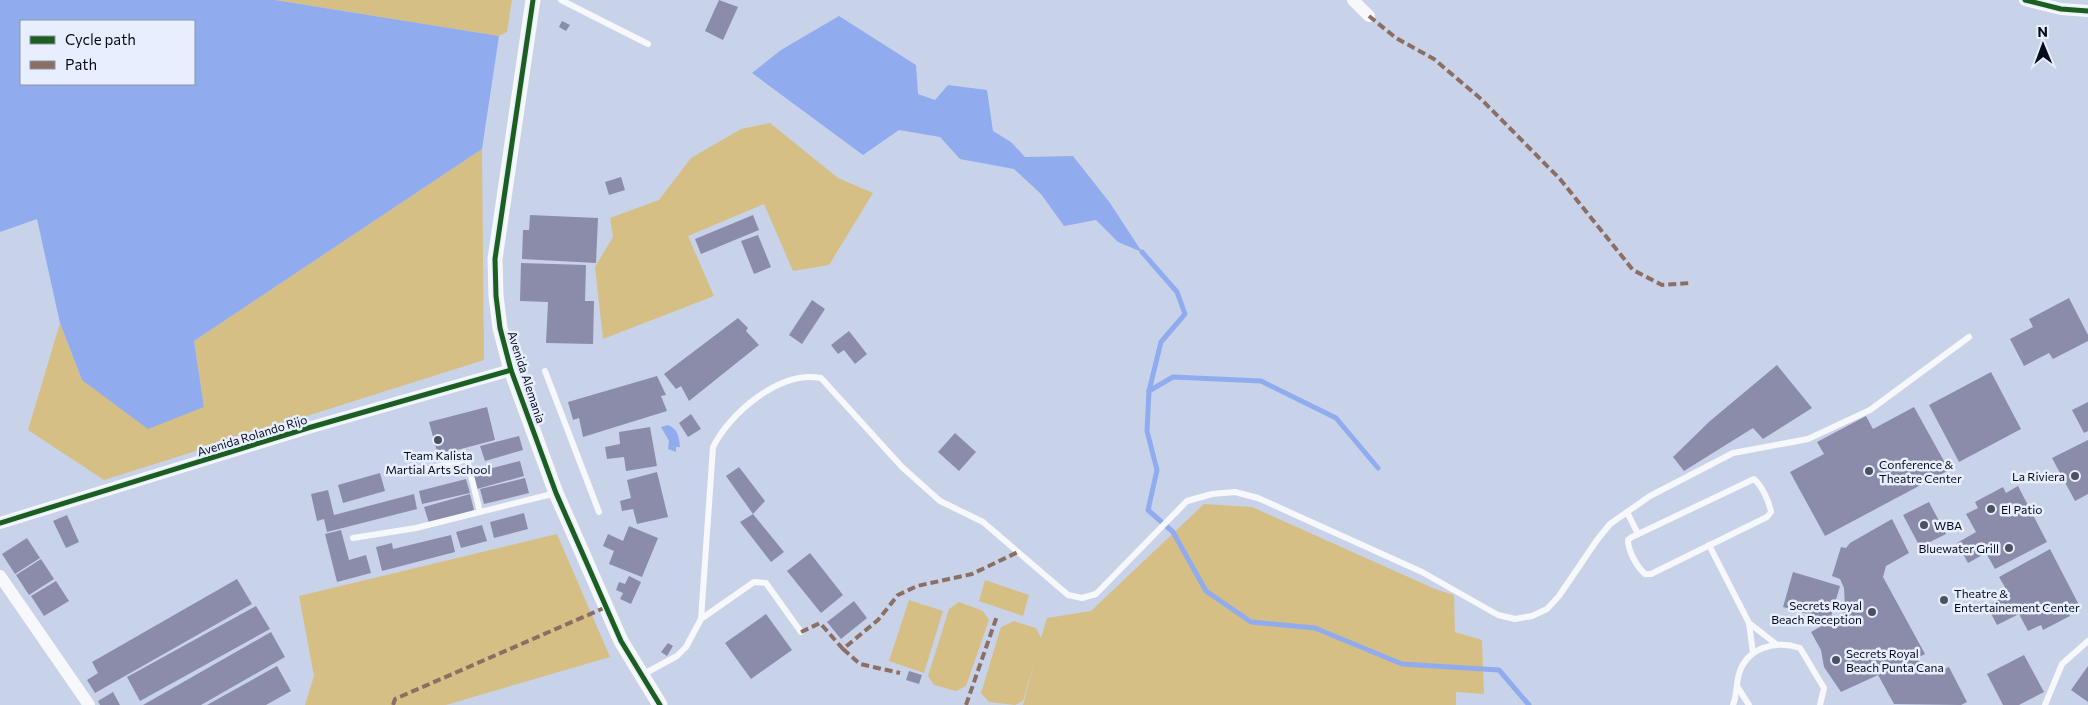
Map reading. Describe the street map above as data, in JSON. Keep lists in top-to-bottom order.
{
  "streets": {
    "street": ["Avenida Alemania", "Avenida Rolando Rijo"]
  },
  "crossings": [
    ["Avenida Alemania", "Avenida Rolando Rijo"]
  ],
  "places": [
    "Team Kalista Martial Arts School",
    "Conference & Theatre Center",
    "La Riviera",
    "El Patio",
    "WBA",
    "Bluewater Grill",
    "Theatre & Entertainement Center",
    "Secrets Royal Beach Reception",
    "Secrets Royal Beach Punta Cana"
  ],
  "legend": ["Cycle path", "Path"],
  "north": "top"
}
